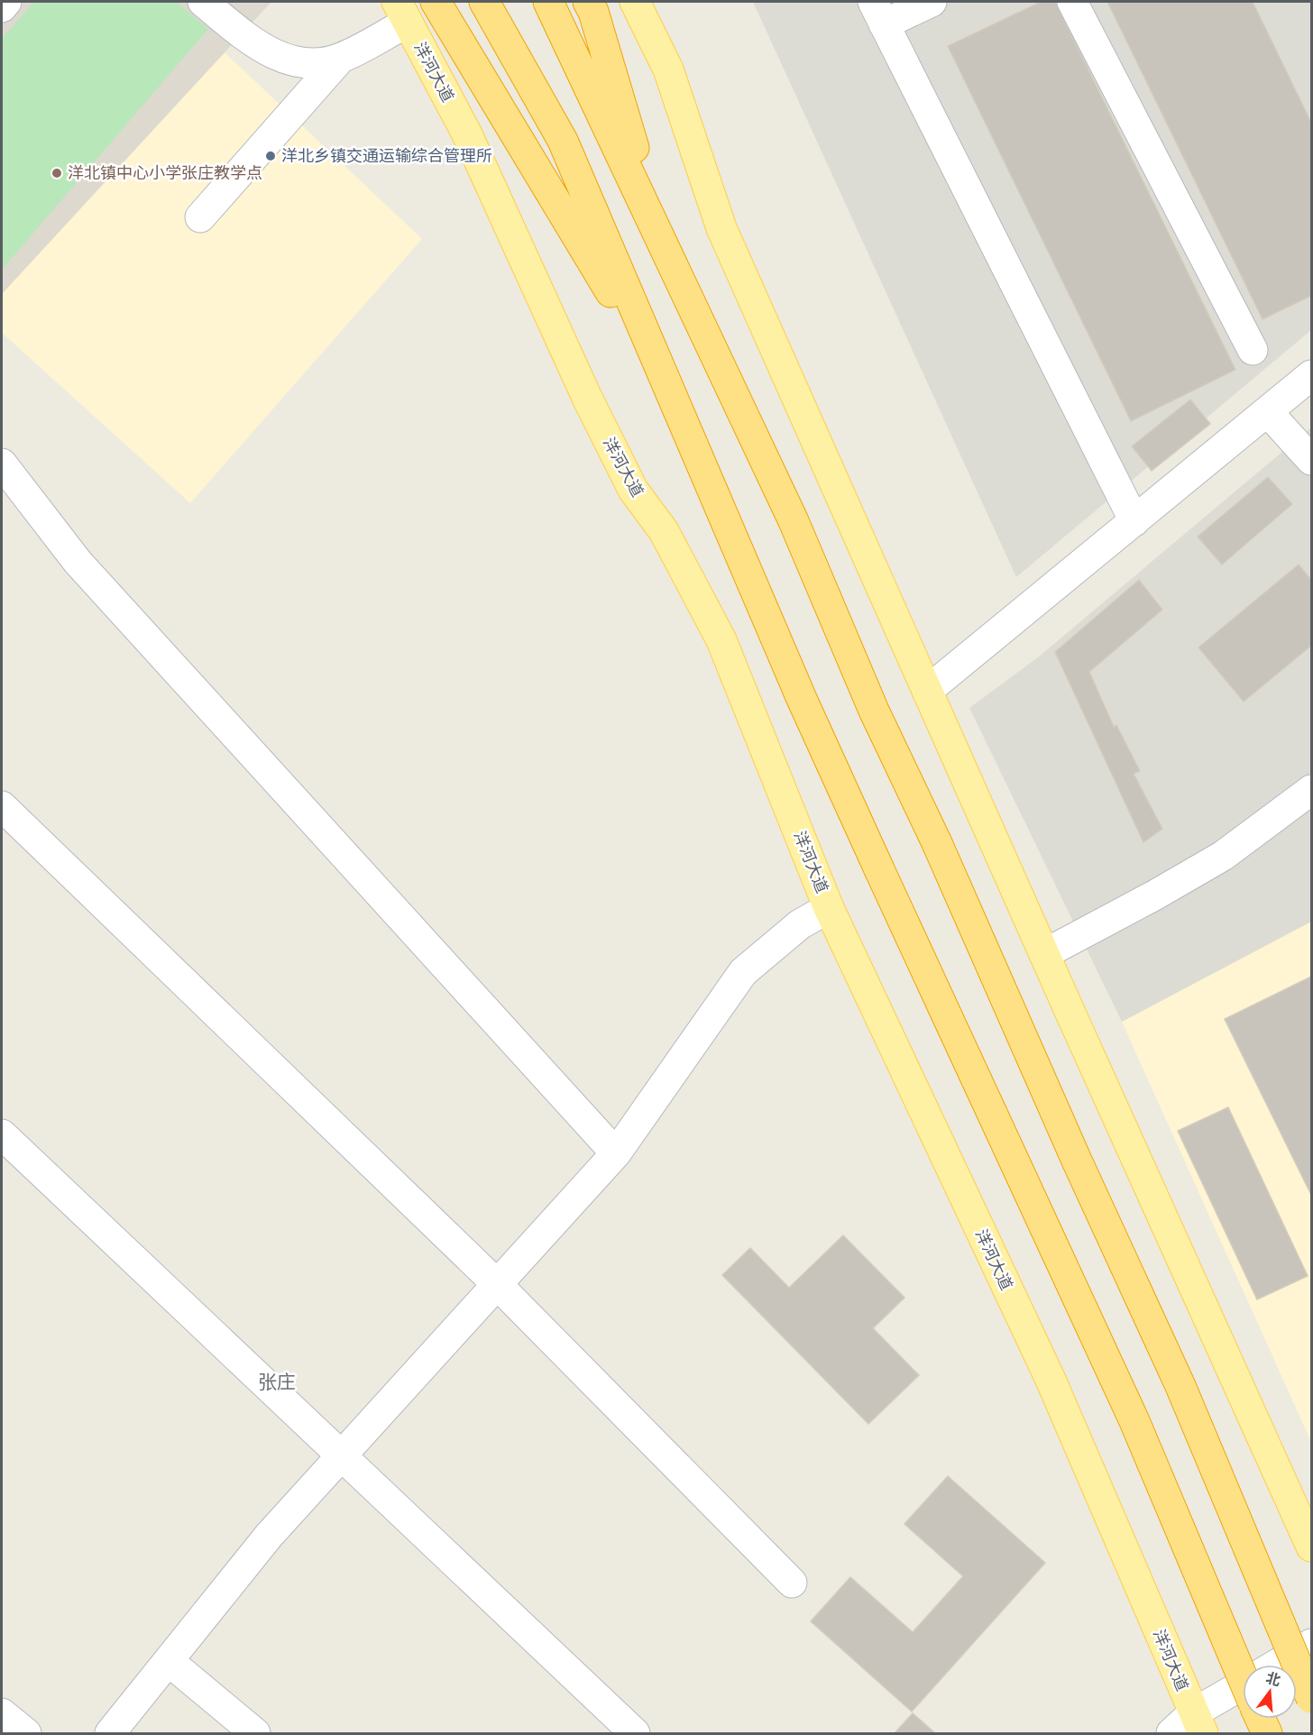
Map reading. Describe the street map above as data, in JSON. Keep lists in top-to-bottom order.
{
  "streets": {
    "main road": ["洋河大道"]
  },
  "districts": ["张庄"],
  "places": ["洋北乡镇交通运输综合管理所", "洋北镇中心小学张庄教学点"],
  "north": "top"
}
